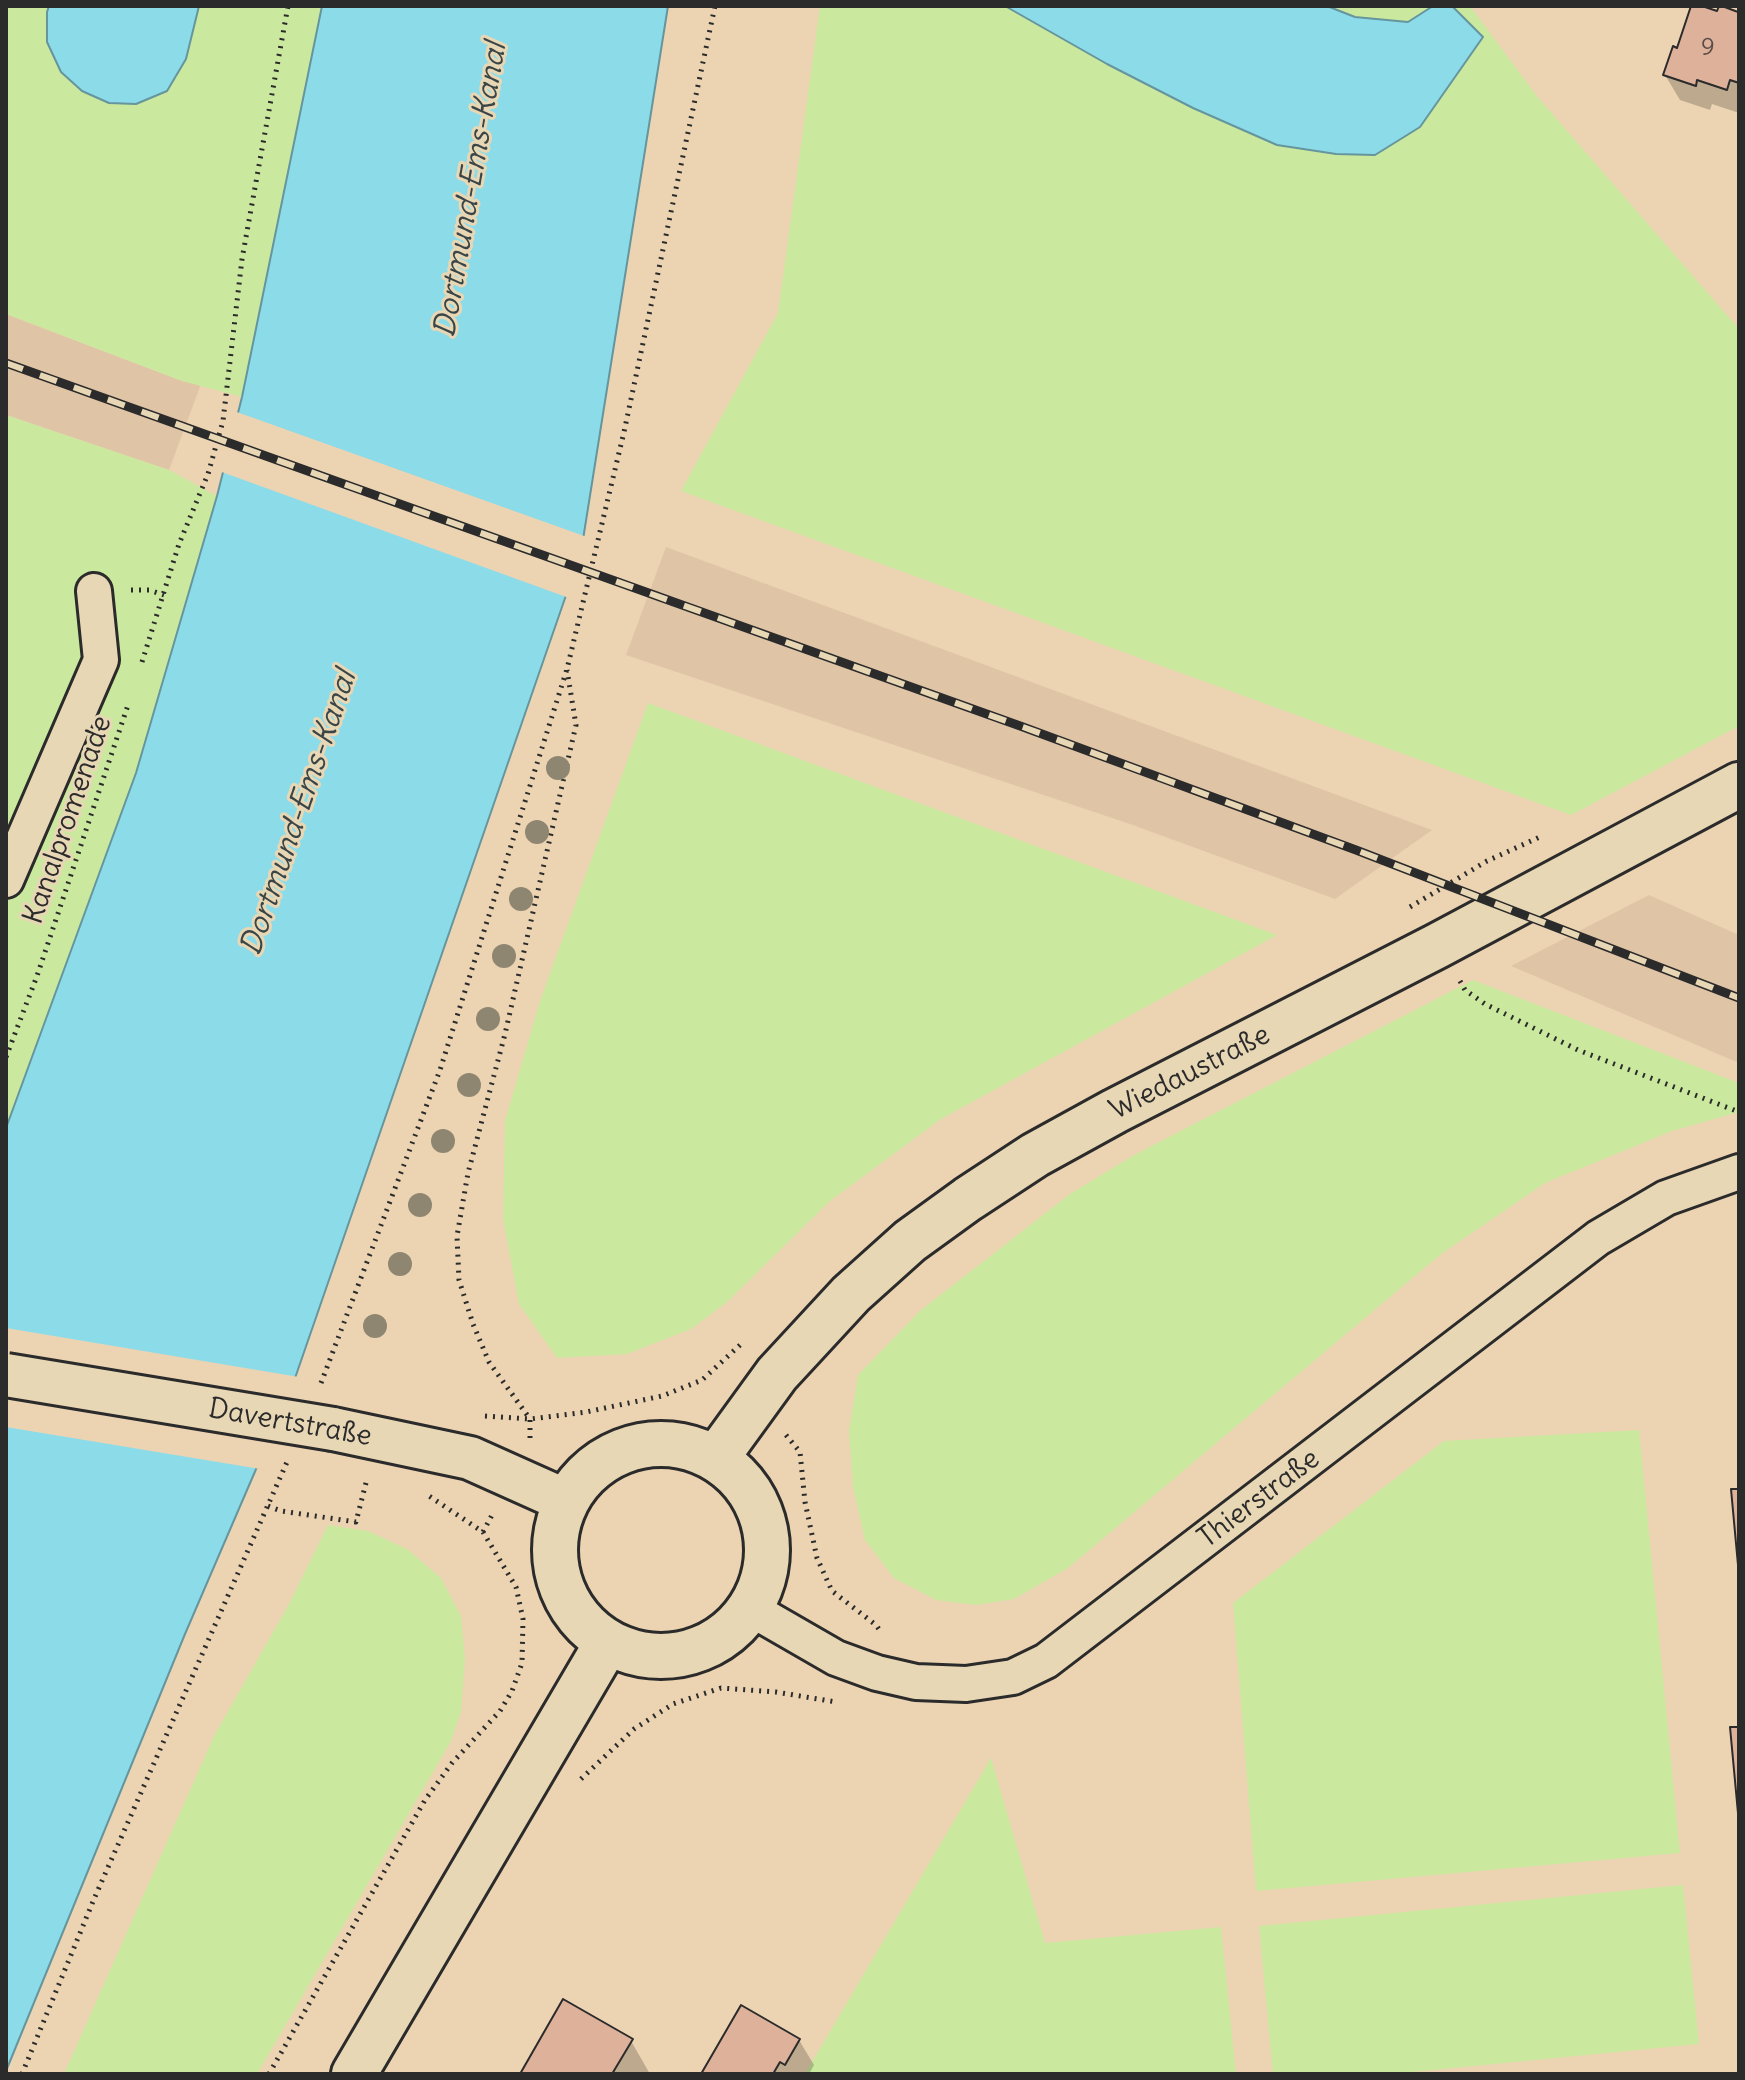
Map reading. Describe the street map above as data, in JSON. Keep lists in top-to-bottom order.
{
  "streets": {
    "main road": ["Wiedaustraße"],
    "street": ["Davertstraße", "Thierstraße"],
    "path": ["Kanalpromenade"]
  },
  "crossings": [
    ["Wiedaustraße", "Davertstraße"],
    ["Wiedaustraße", "Thierstraße"],
    ["Davertstraße", "Thierstraße"]
  ],
  "water": ["Dortmund-Ems-Kanal"],
  "house_numbers": ["9"]
}
